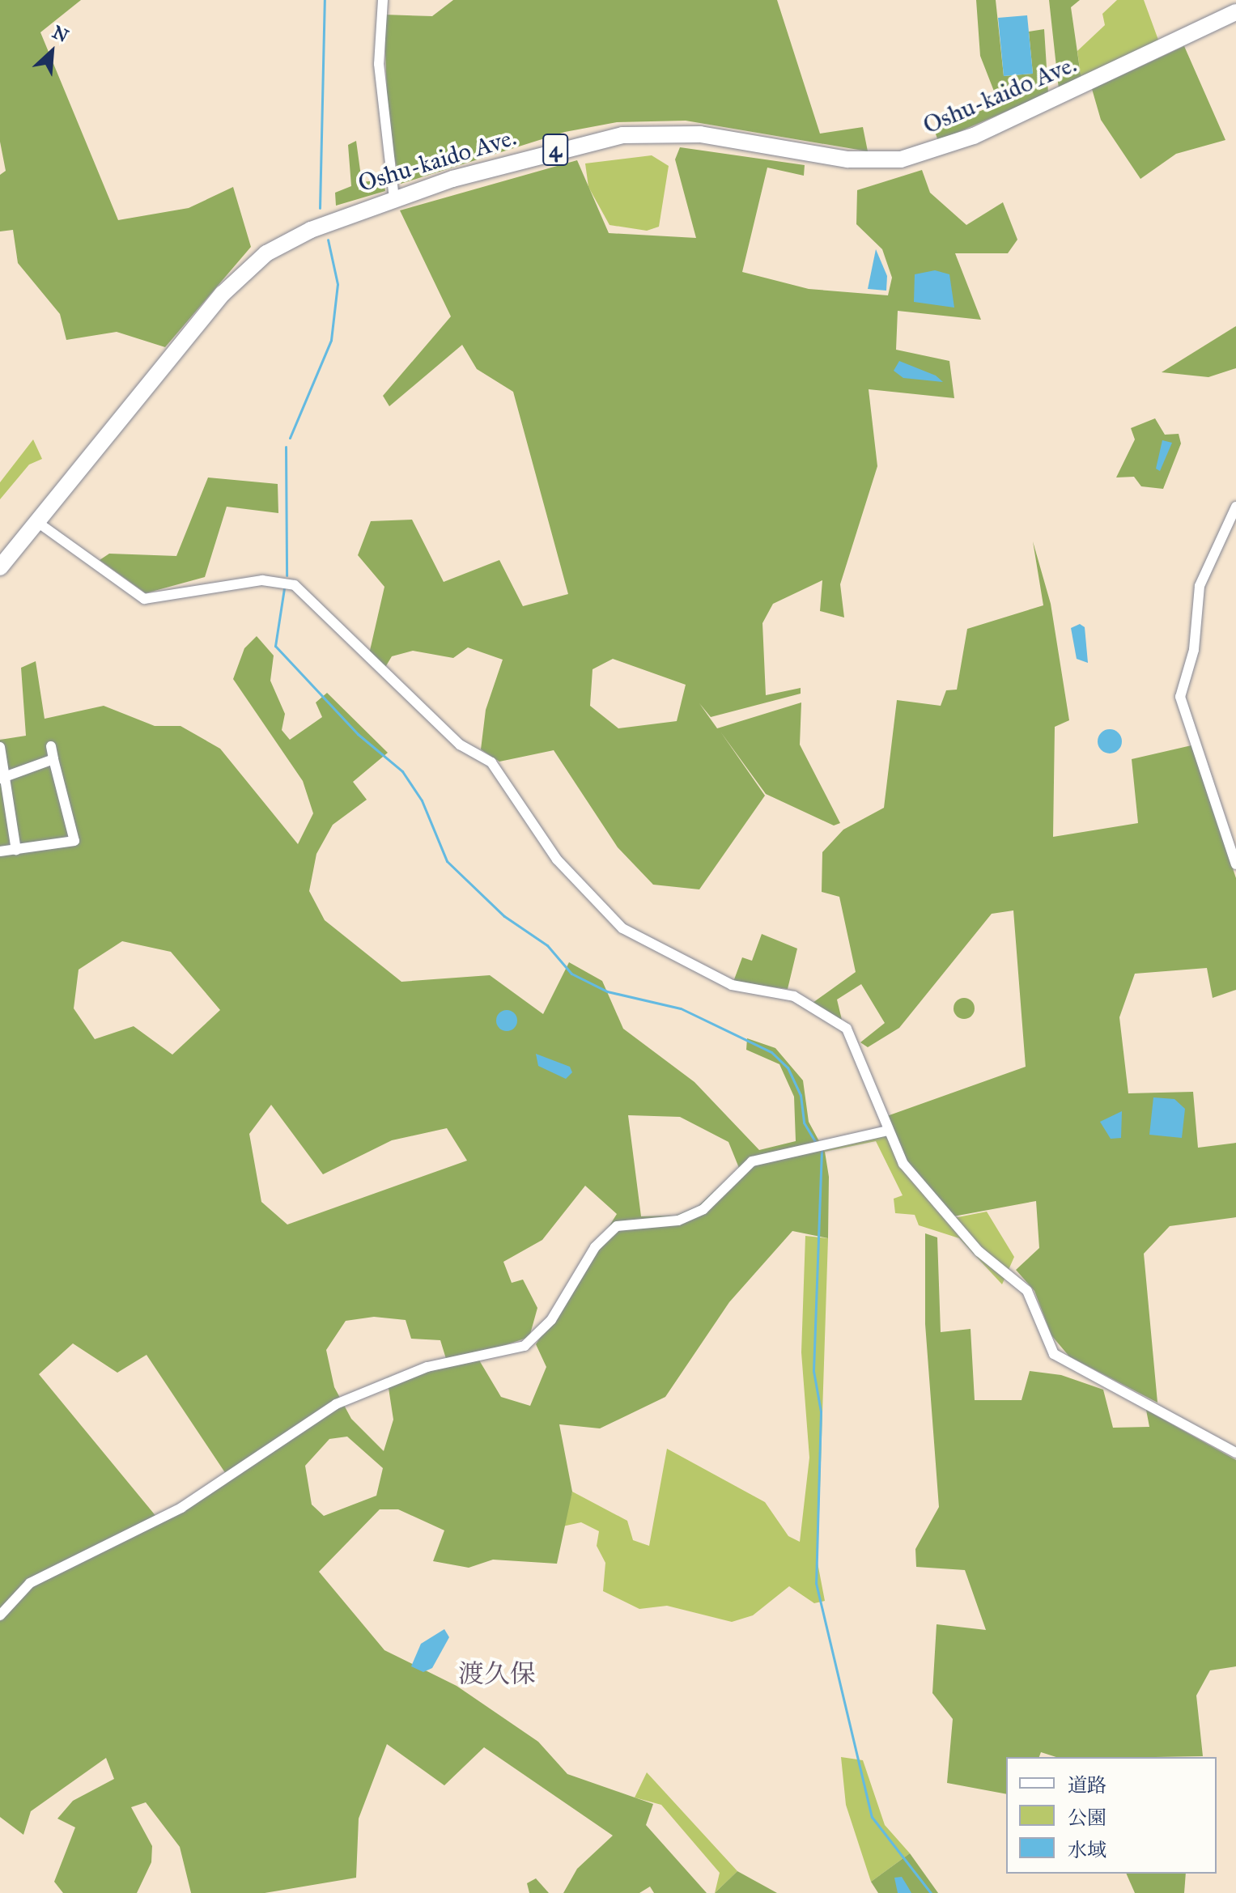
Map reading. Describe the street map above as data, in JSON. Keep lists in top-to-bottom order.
{
  "streets": {
    "highway": ["Oshu-kaido Ave.", "4"]
  },
  "districts": ["渡久保"],
  "legend": ["道路", "公園", "水域"],
  "north": "top right"
}
